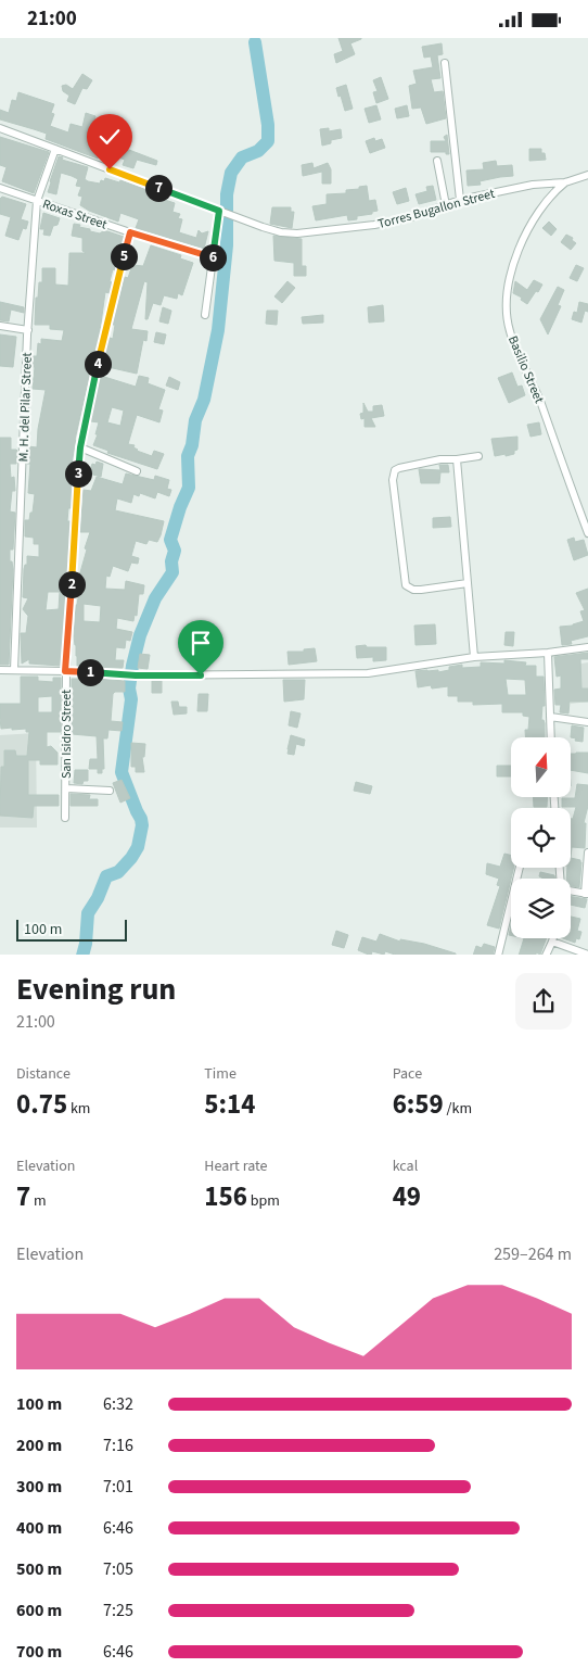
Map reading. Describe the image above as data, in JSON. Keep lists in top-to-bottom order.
{
  "streets": {
    "street": [
      "Torres Bugallon Street",
      "Roxas Street",
      "Basilio Street",
      "M. H. del Pilar Street",
      "San Isidro Street"
    ]
  },
  "crossings": [
    ["Torres Bugallon Street", "Basilio Street"],
    ["Torres Bugallon Street", "M. H. del Pilar Street"],
    ["Roxas Street", "M. H. del Pilar Street"],
    ["Roxas Street", "San Isidro Street"]
  ],
  "scale_bar": "100 m",
  "north": "top",
  "page": {
    "status": "21:00",
    "pins": [
      "7",
      "5",
      "6",
      "4",
      "3",
      "2",
      "1"
    ],
    "scale": "100 m",
    "heading": ["Evening run", "21:00"],
    "stats": [
      ["Distance", "0.75 km"],
      ["Time", "5:14"],
      ["Pace", "6:59 /km"],
      ["Elevation", "7 m"],
      ["Heart rate", "156 bpm"],
      ["kcal", "49"]
    ],
    "chart": ["Elevation", "259–264 m"],
    "list": [
      {
        "name": "100 m",
        "note": "6:32"
      },
      {
        "name": "200 m",
        "note": "7:16"
      },
      {
        "name": "300 m",
        "note": "7:01"
      },
      {
        "name": "400 m",
        "note": "6:46"
      },
      {
        "name": "500 m",
        "note": "7:05"
      },
      {
        "name": "600 m",
        "note": "7:25"
      },
      {
        "name": "700 m",
        "note": "6:46"
      }
    ]
  }
}
